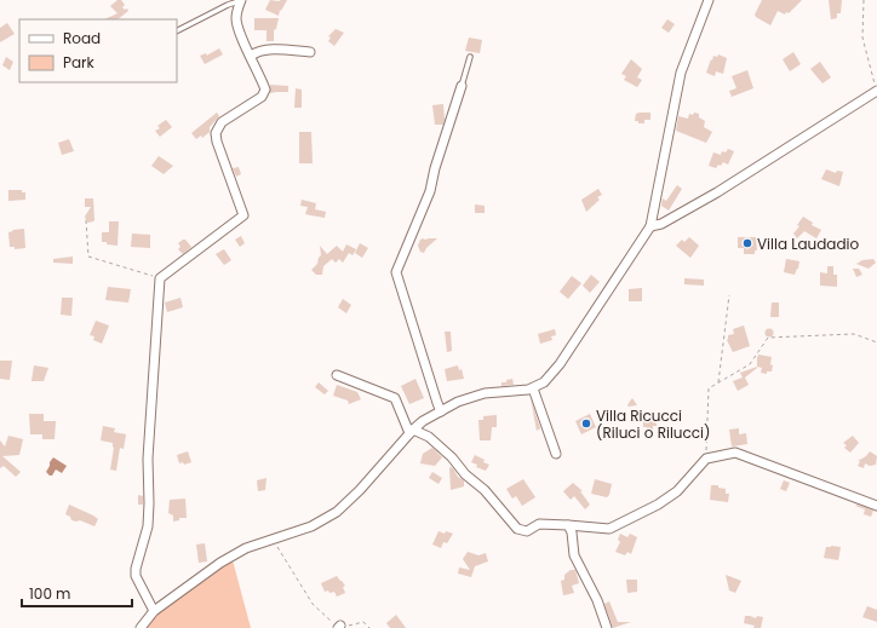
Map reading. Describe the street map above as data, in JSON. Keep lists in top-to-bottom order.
{
  "places": ["Villa Laudadio", "Villa Ricucci (Riluci o Rilucci)"],
  "legend": ["Road", "Park"],
  "scale_bar": "100 m"
}
